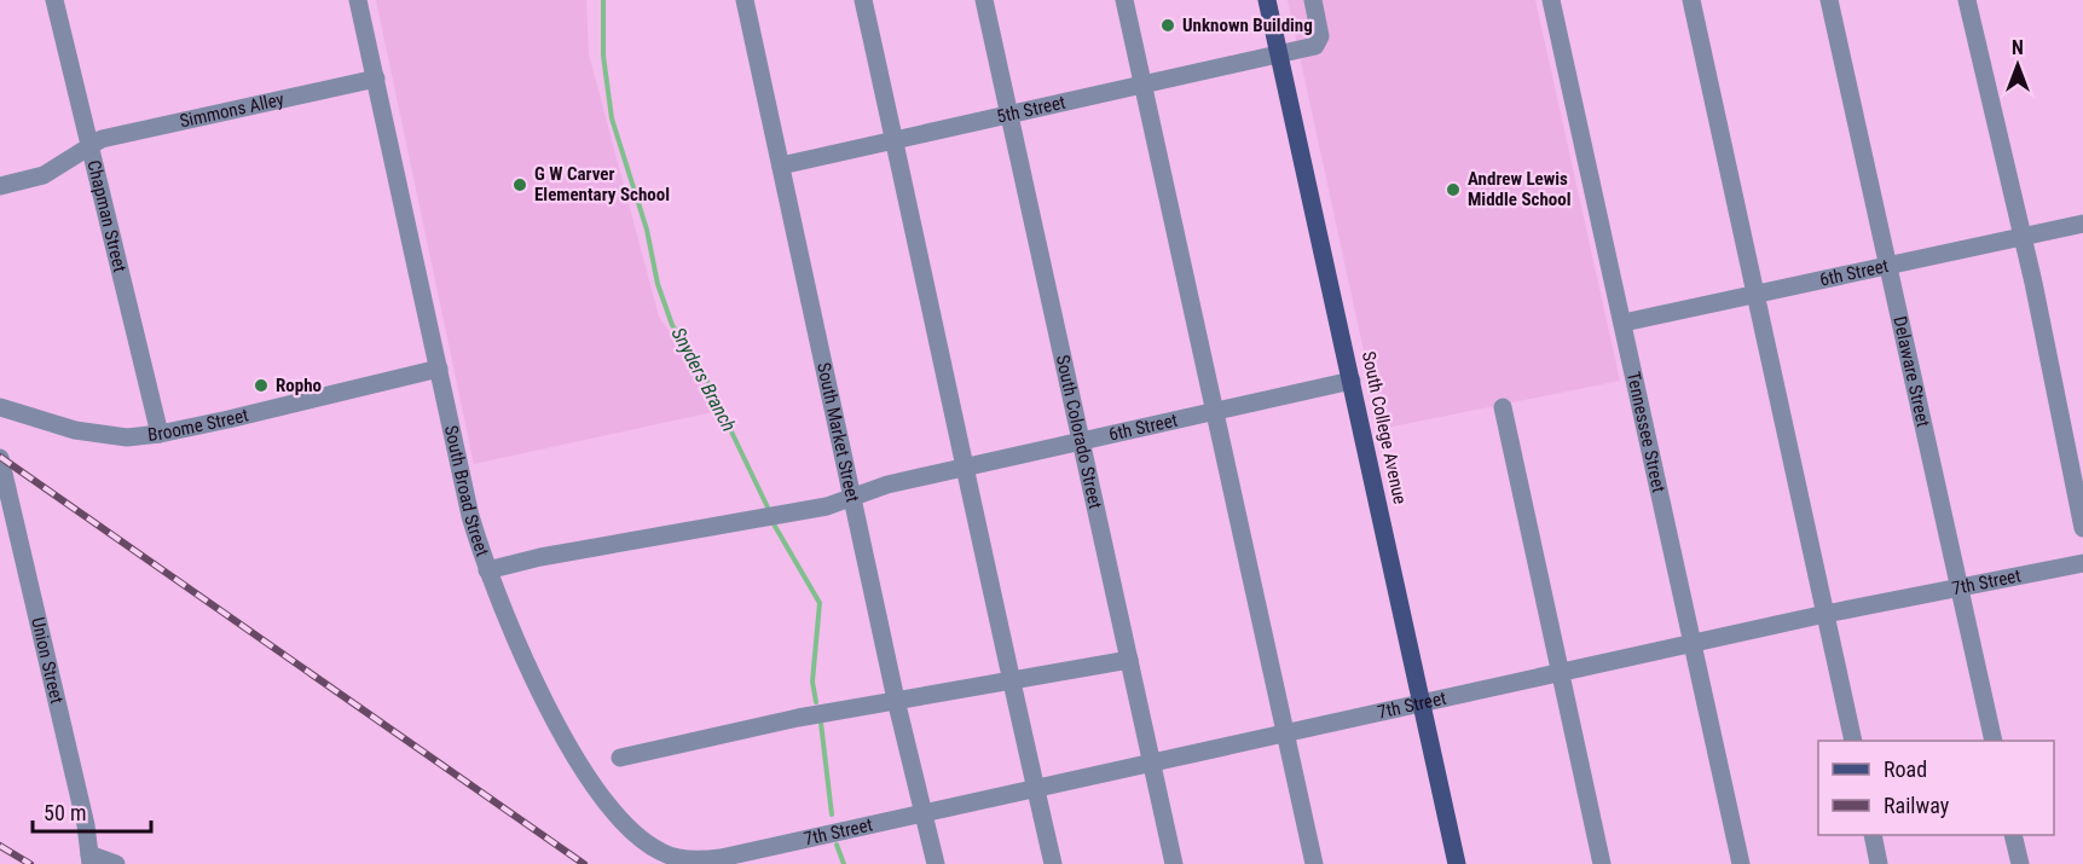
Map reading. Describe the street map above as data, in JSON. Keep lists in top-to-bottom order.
{
  "streets": {
    "main road": ["South College Avenue"],
    "street": [
      "Simmons Alley",
      "5th Street",
      "Chapman Street",
      "6th Street",
      "Delaware Street",
      "Broome Street",
      "South Colorado Street",
      "Tennessee Street",
      "South Market Street",
      "South Broad Street",
      "7th Street",
      "Union Street"
    ]
  },
  "crossings": [
    ["Simmons Alley", "Chapman Street"],
    ["Simmons Alley", "South Broad Street"],
    ["5th Street", "South College Avenue"],
    ["5th Street", "South Colorado Street"],
    ["5th Street", "South Market Street"],
    ["Chapman Street", "Broome Street"],
    ["6th Street", "Delaware Street"],
    ["6th Street", "South College Avenue"],
    ["6th Street", "South Colorado Street"],
    ["6th Street", "Tennessee Street"],
    ["6th Street", "South Market Street"],
    ["6th Street", "South Broad Street"],
    ["Delaware Street", "7th Street"],
    ["Broome Street", "South Broad Street"],
    ["South College Avenue", "7th Street"],
    ["South Colorado Street", "7th Street"],
    ["Tennessee Street", "7th Street"],
    ["South Market Street", "7th Street"],
    ["South Broad Street", "7th Street"]
  ],
  "water": ["Snyders Branch"],
  "places": [
    "Unknown Building",
    "G W Carver Elementary School",
    "Andrew Lewis Middle School",
    "Ropho"
  ],
  "legend": ["Road", "Railway"],
  "scale_bar": "50 m",
  "north": "top"
}
